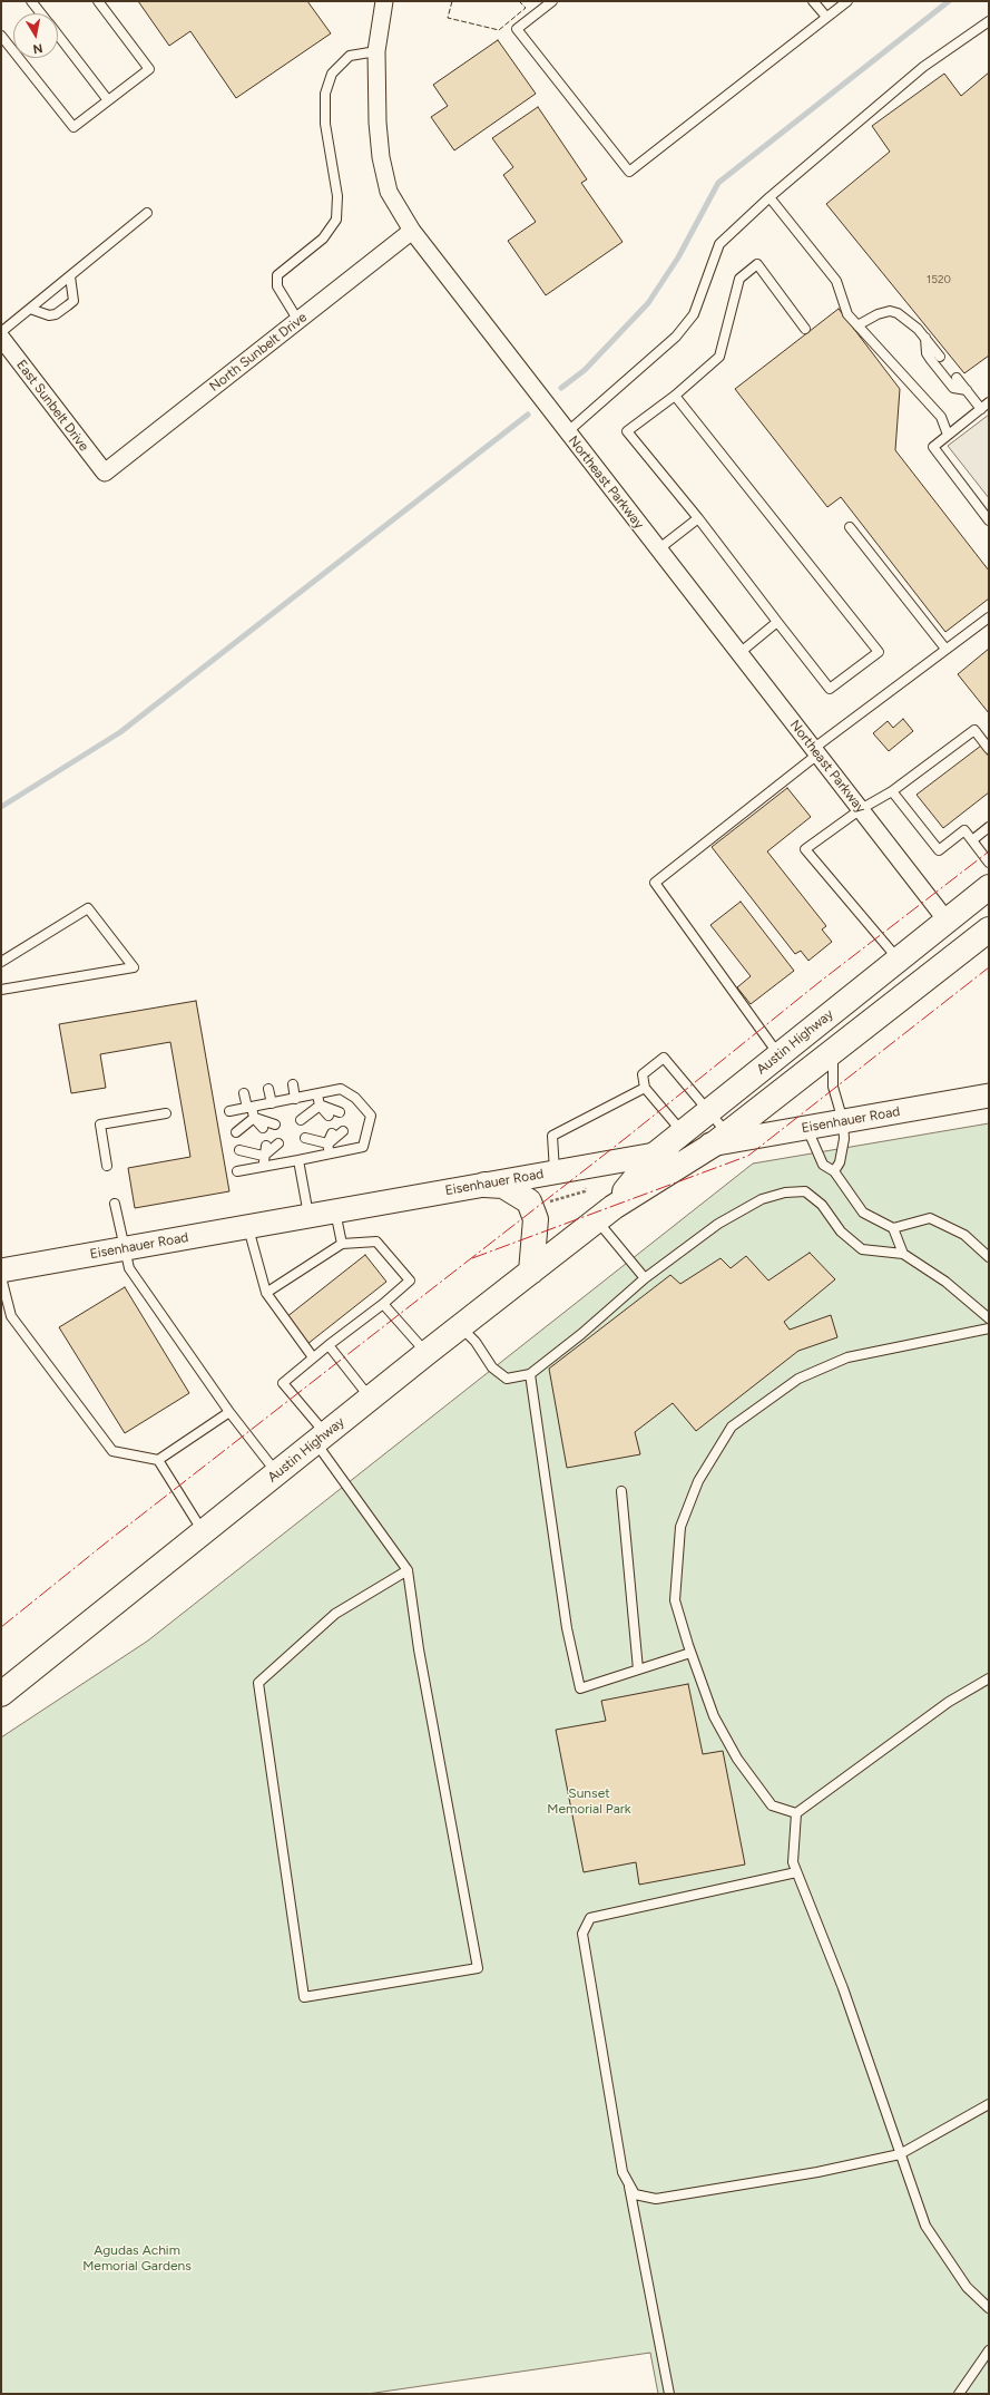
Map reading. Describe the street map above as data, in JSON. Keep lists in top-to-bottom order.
{
  "streets": {
    "main road": ["Austin Highway", "Eisenhauer Road"],
    "street": ["North Sunbelt Drive", "East Sunbelt Drive", "Northeast Parkway"]
  },
  "crossings": [
    ["North Sunbelt Drive", "East Sunbelt Drive"],
    ["North Sunbelt Drive", "Northeast Parkway"],
    ["Northeast Parkway", "Austin Highway"],
    ["Austin Highway", "Eisenhauer Road"]
  ],
  "parks": ["Sunset Memorial Park", "Agudas Achim Memorial Gardens"],
  "house_numbers": ["1520"],
  "north": "bottom"
}
